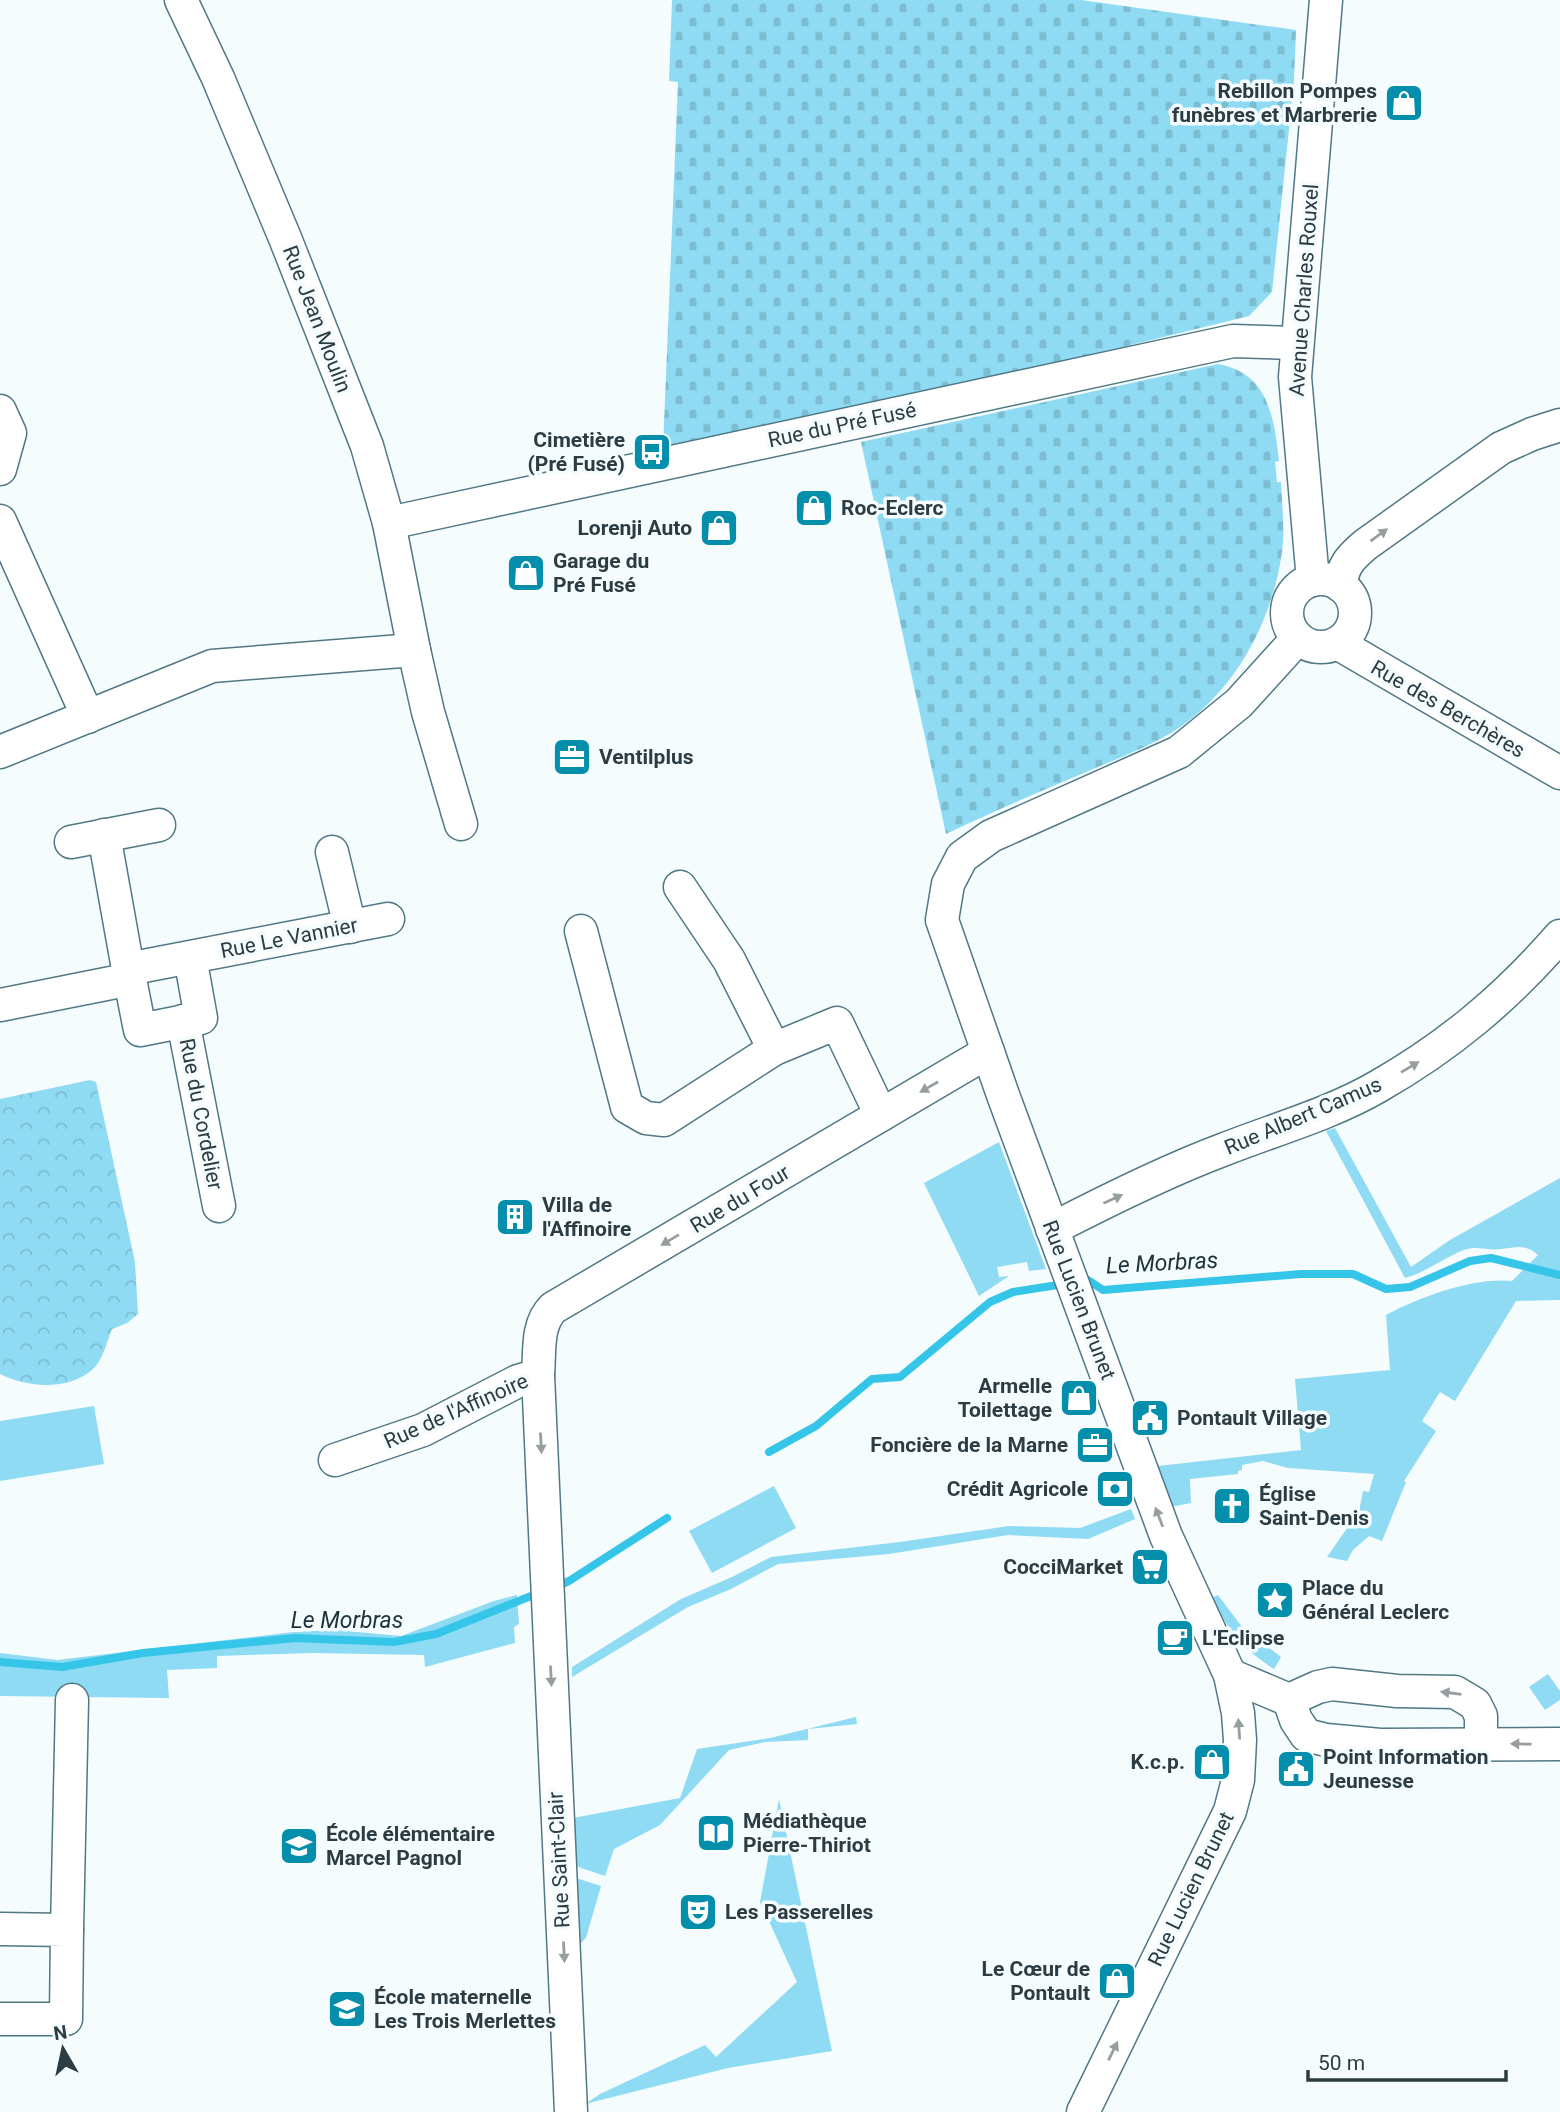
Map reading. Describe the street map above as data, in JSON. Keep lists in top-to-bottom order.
{
  "streets": {
    "street": [
      "Avenue Charles Rouxel",
      "Rue Jean Moulin",
      "Rue du Pré Fusé",
      "Rue des Berchères",
      "Rue Le Vannier",
      "Rue du Cordelier",
      "Rue Albert Camus",
      "Rue du Four",
      "Rue Lucien Brunet",
      "Rue de l'Affinoire",
      "Rue Saint-Clair"
    ]
  },
  "crossings": [
    ["Avenue Charles Rouxel", "Rue du Pré Fusé"],
    ["Avenue Charles Rouxel", "Rue des Berchères"],
    ["Avenue Charles Rouxel", "Rue Lucien Brunet"],
    ["Rue Jean Moulin", "Rue du Pré Fusé"],
    ["Rue des Berchères", "Rue Lucien Brunet"],
    ["Rue Albert Camus", "Rue Lucien Brunet"],
    ["Rue du Four", "Rue Lucien Brunet"],
    ["Rue du Four", "Rue de l'Affinoire"],
    ["Rue du Four", "Rue Saint-Clair"]
  ],
  "one_way": [
    "Rue Albert Camus",
    "Rue du Four",
    "Rue Lucien Brunet",
    "Rue Saint-Clair"
  ],
  "water": ["Le Morbras"],
  "places": {
    "shop": [
      "Rebillon Pompes funèbres et Marbrerie",
      "Roc-Eclerc",
      "Lorenji Auto",
      "Garage du Pré Fusé",
      "Armelle Toilettage",
      "K.c.p.",
      "Le Cœur de Pontault"
    ],
    "bus stop": ["Cimetière (Pré Fusé)"],
    "office": ["Ventilplus", "Foncière de la Marne"],
    "building": ["Villa de l'Affinoire"],
    "public building": ["Pontault Village", "Point Information Jeunesse"],
    "bank": ["Crédit Agricole"],
    "church": ["Église Saint-Denis"],
    "supermarket": ["CocciMarket"],
    "place": ["Place du Général Leclerc"],
    "cafe": ["L'Eclipse"],
    "library": ["Médiathèque Pierre-Thiriot"],
    "school or university": ["École élémentaire Marcel Pagnol", "École maternelle Les Trois Merlettes"],
    "theatre": ["Les Passerelles"]
  },
  "scale_bar": "50 m",
  "north": "top"
}
